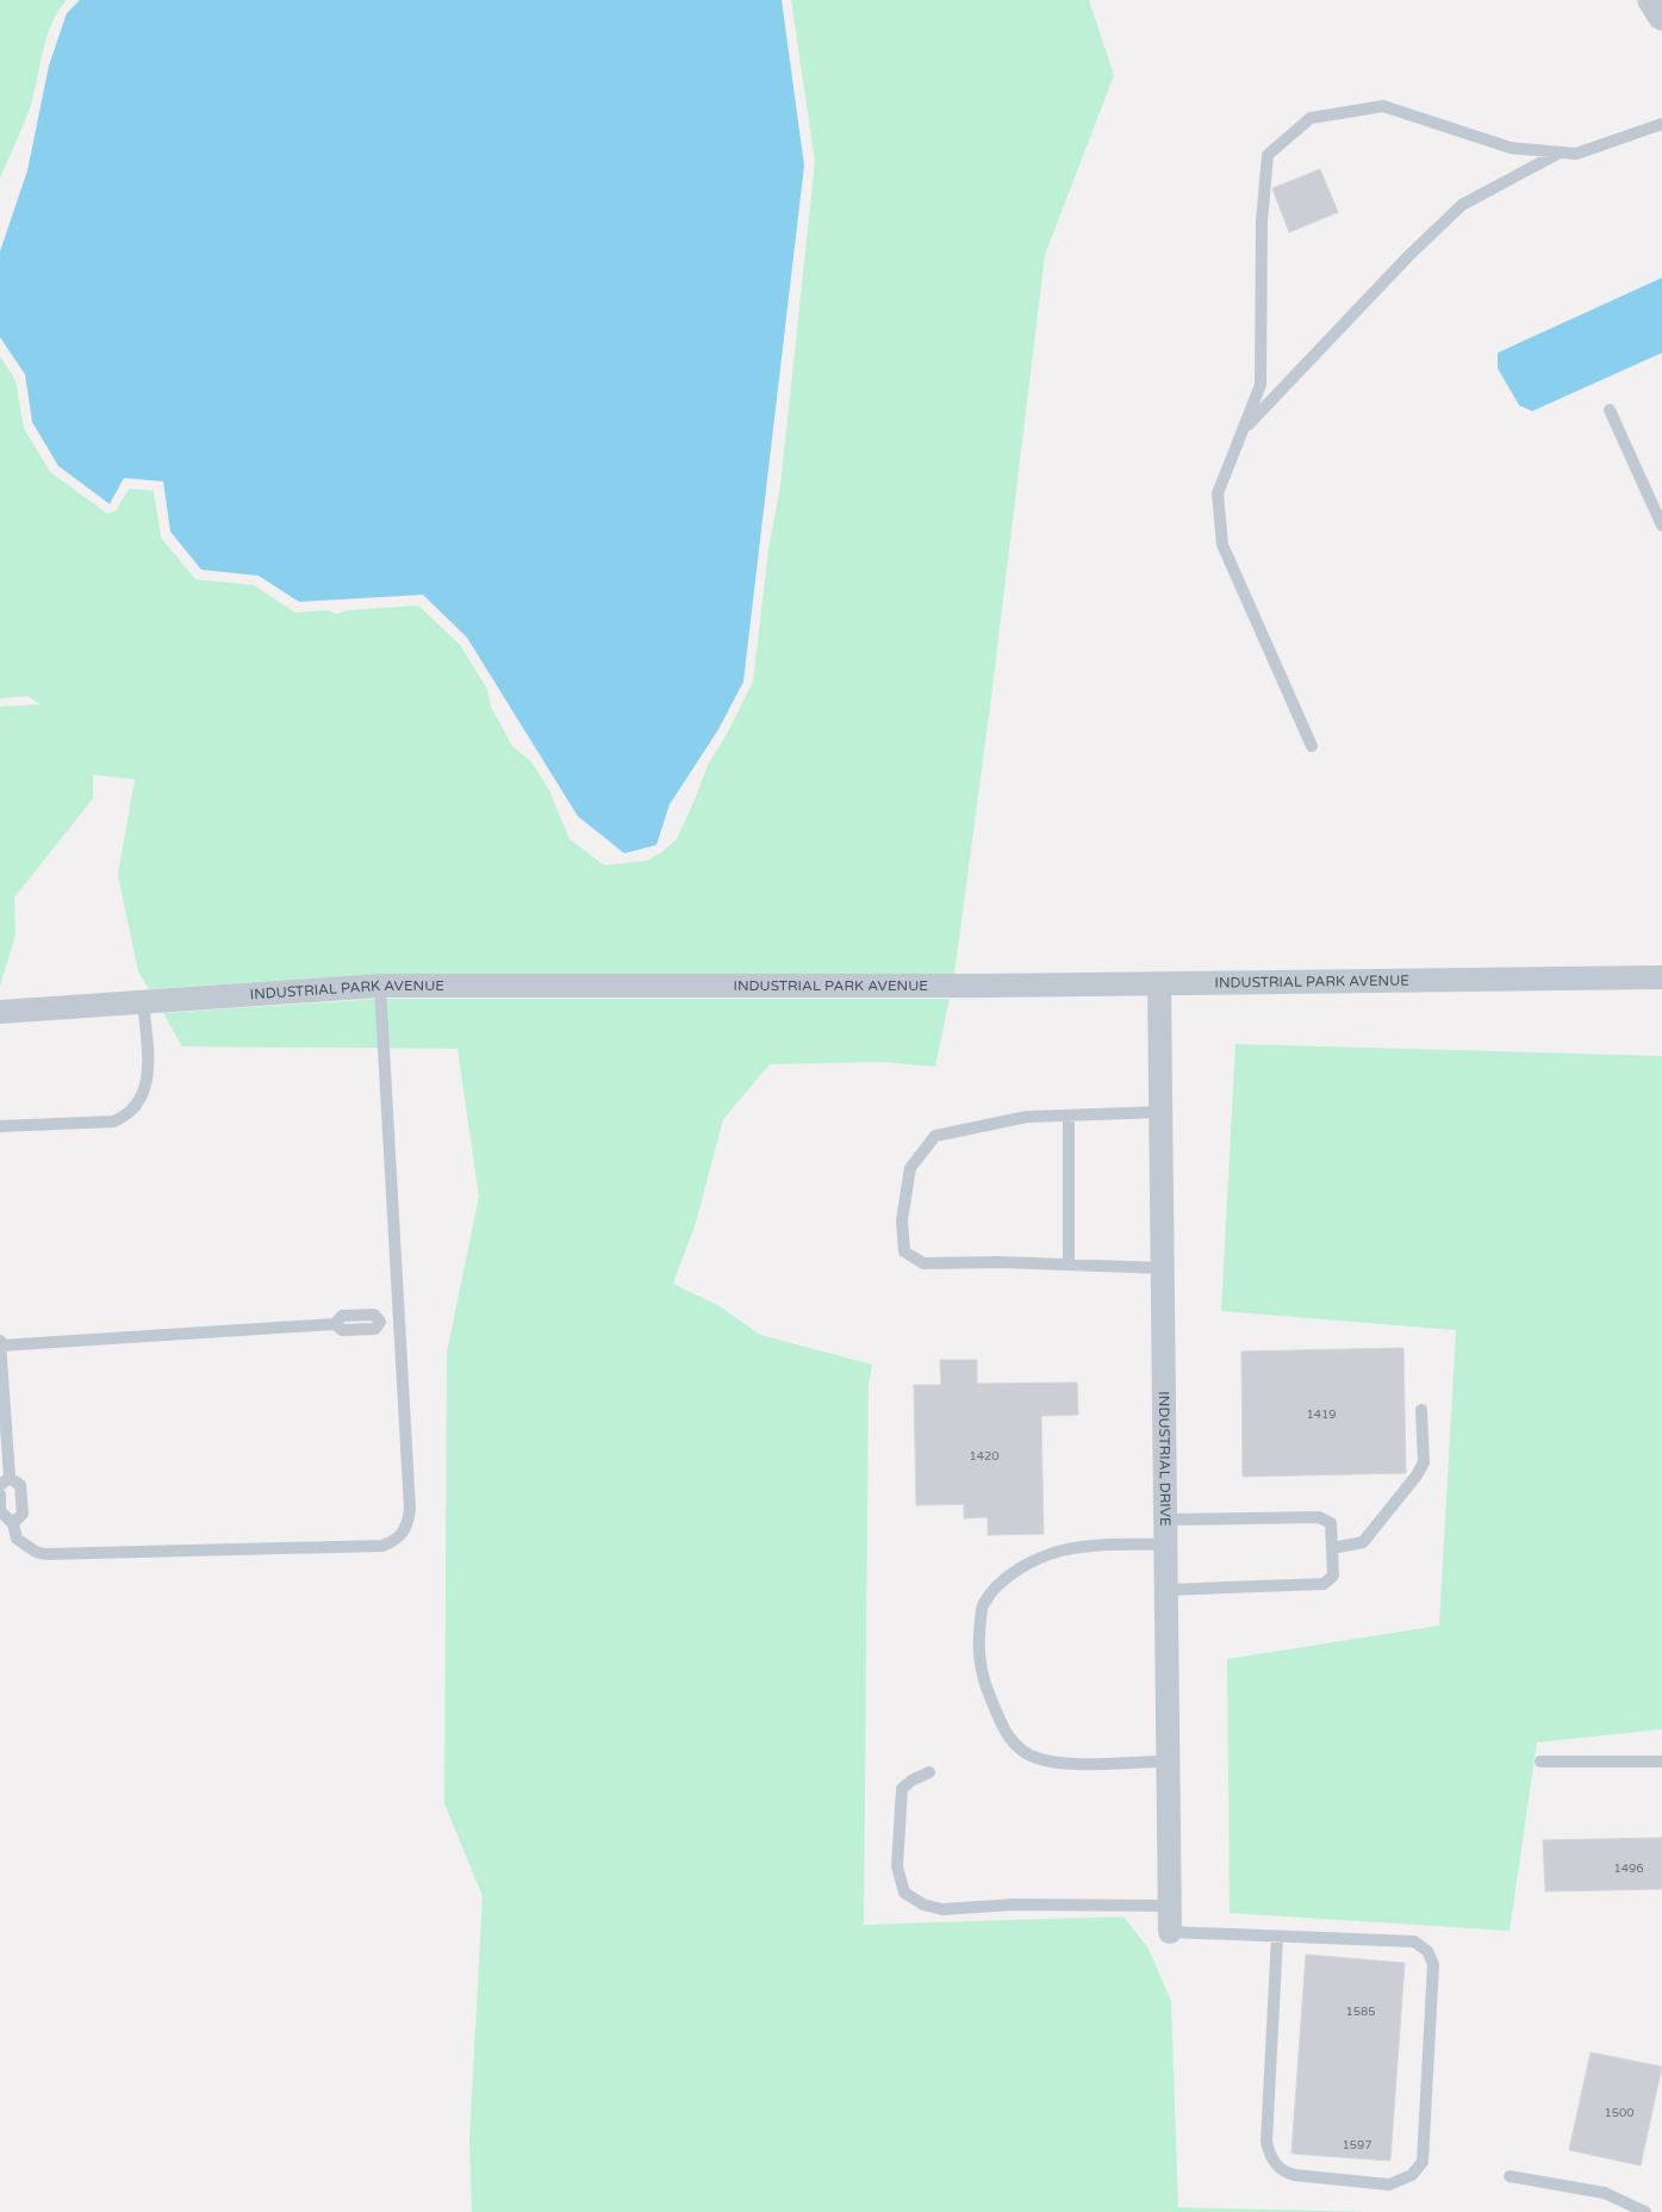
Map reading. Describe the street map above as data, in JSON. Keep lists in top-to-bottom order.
{
  "streets": {
    "street": ["INDUSTRIAL PARK AVENUE", "INDUSTRIAL DRIVE"]
  },
  "crossings": [
    ["INDUSTRIAL PARK AVENUE", "INDUSTRIAL DRIVE"]
  ],
  "house_numbers": [
    "1419",
    "1420",
    "1496",
    "1585",
    "1500",
    "1597"
  ]
}
